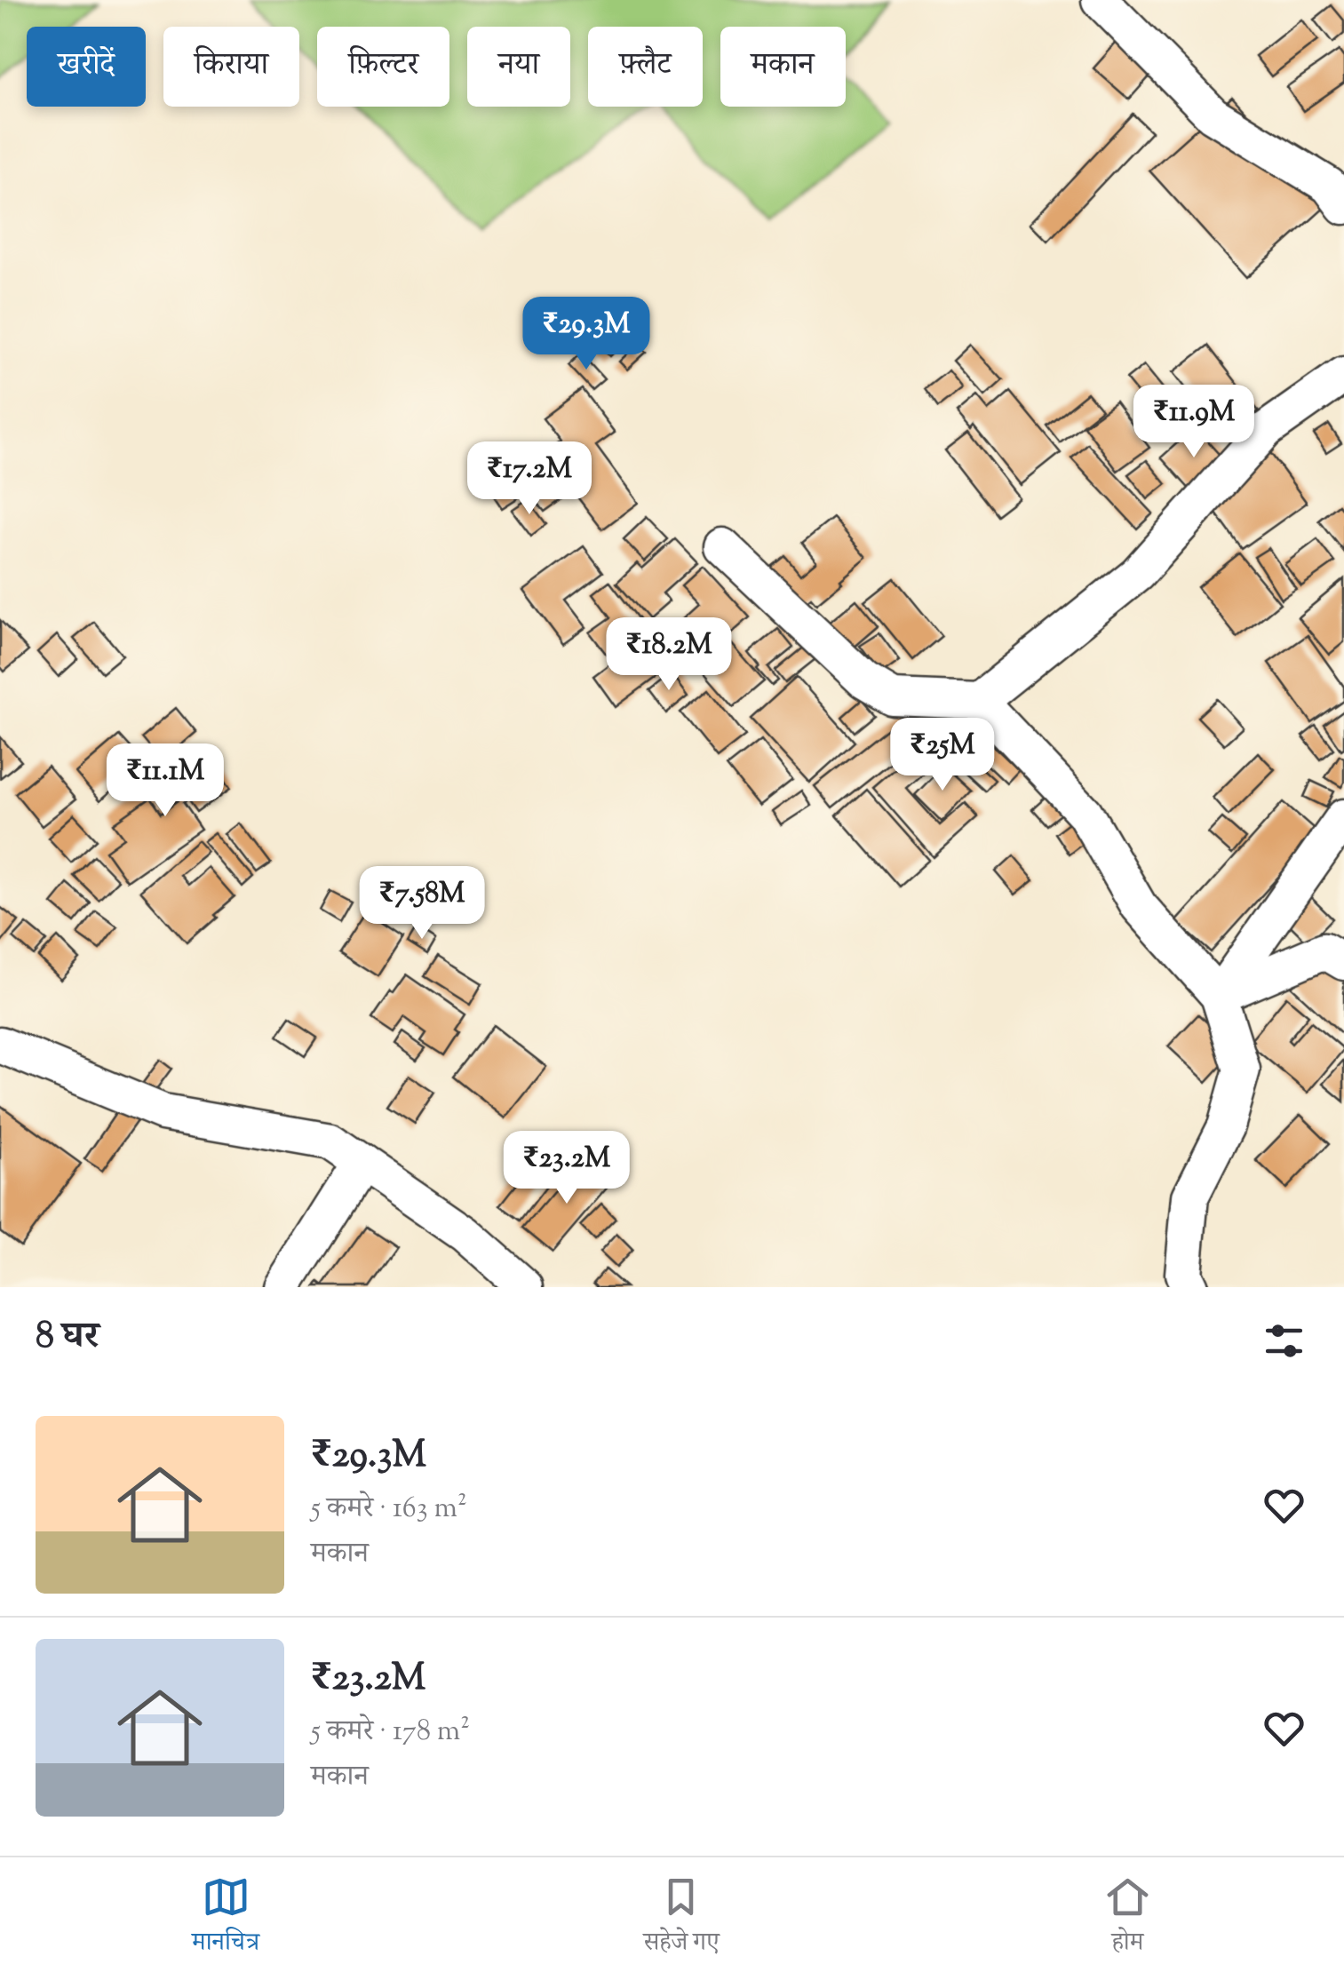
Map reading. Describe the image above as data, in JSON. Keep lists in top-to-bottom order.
{
  "page": {
    "chip": [
      "खरीदें",
      "किराया",
      "फ़िल्टर",
      "नया",
      "फ़्लैट",
      "मकान"
    ],
    "price": [
      "₹29.3M",
      "₹11.9M",
      "₹17.2M",
      "₹18.2M",
      "₹25M",
      "₹11.1M",
      "₹7.58M",
      "₹23.2M"
    ],
    "heading": "8 घर",
    "list": [
      {
        "name": "₹29.3M",
        "note": "5 कमरे · 163 m² · मकान"
      },
      {
        "name": "₹23.2M",
        "note": "5 कमरे · 178 m² · मकान"
      }
    ],
    "tabs": ["मानचित्र", "सहेजे गए", "होम"]
  }
}
